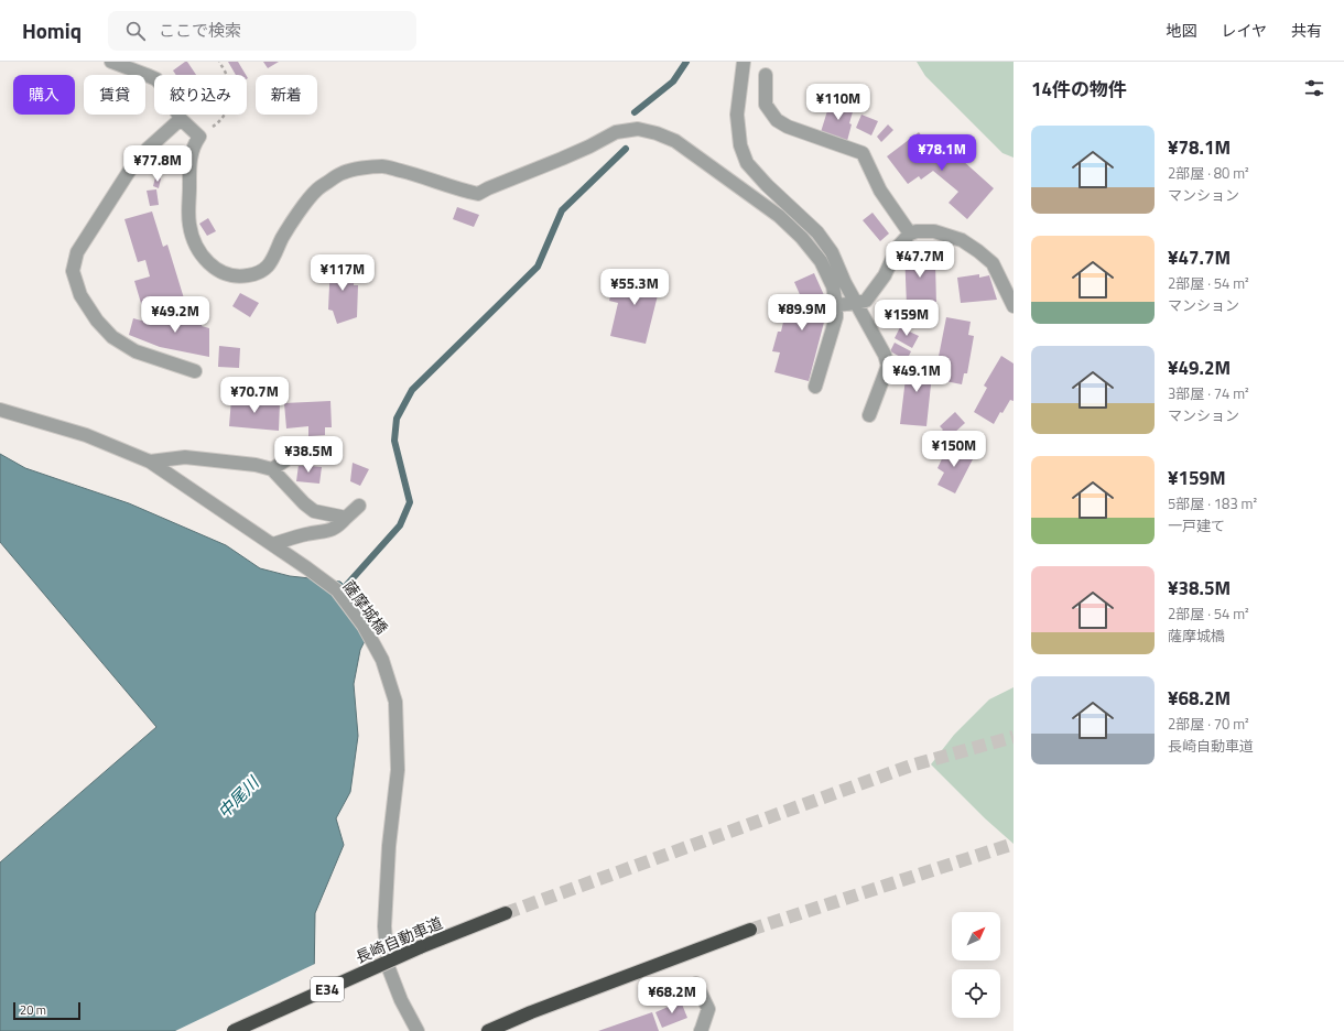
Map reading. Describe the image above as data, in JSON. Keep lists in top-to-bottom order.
{
  "streets": {
    "highway": ["長崎自動車道", "E34"],
    "street": ["薩摩城橋"]
  },
  "water": ["中尾川"],
  "scale_bar": "20 m",
  "north": "top right",
  "page": {
    "header": "Homiq",
    "search": "ここで検索",
    "nav": ["地図", "レイヤ", "共有"],
    "heading": "14件の物件",
    "chip": [
      "購入",
      "賃貸",
      "絞り込み",
      "新着"
    ],
    "price": [
      "¥110M",
      "¥78.1M",
      "¥77.8M",
      "¥47.7M",
      "¥117M",
      "¥55.3M",
      "¥89.9M",
      "¥49.2M",
      "¥159M",
      "¥49.1M",
      "¥70.7M",
      "¥150M",
      "¥38.5M",
      "¥68.2M"
    ],
    "list": [
      {
        "name": "¥78.1M",
        "note": "2部屋 · 80 m² · マンション"
      },
      {
        "name": "¥47.7M",
        "note": "2部屋 · 54 m² · マンション"
      },
      {
        "name": "¥49.2M",
        "note": "3部屋 · 74 m² · マンション"
      },
      {
        "name": "¥159M",
        "note": "5部屋 · 183 m² · 一戸建て"
      },
      {
        "name": "¥38.5M",
        "note": "2部屋 · 54 m² · 薩摩城橋"
      },
      {
        "name": "¥68.2M",
        "note": "2部屋 · 70 m² · 長崎自動車道"
      }
    ],
    "scale": "20 m"
  }
}
